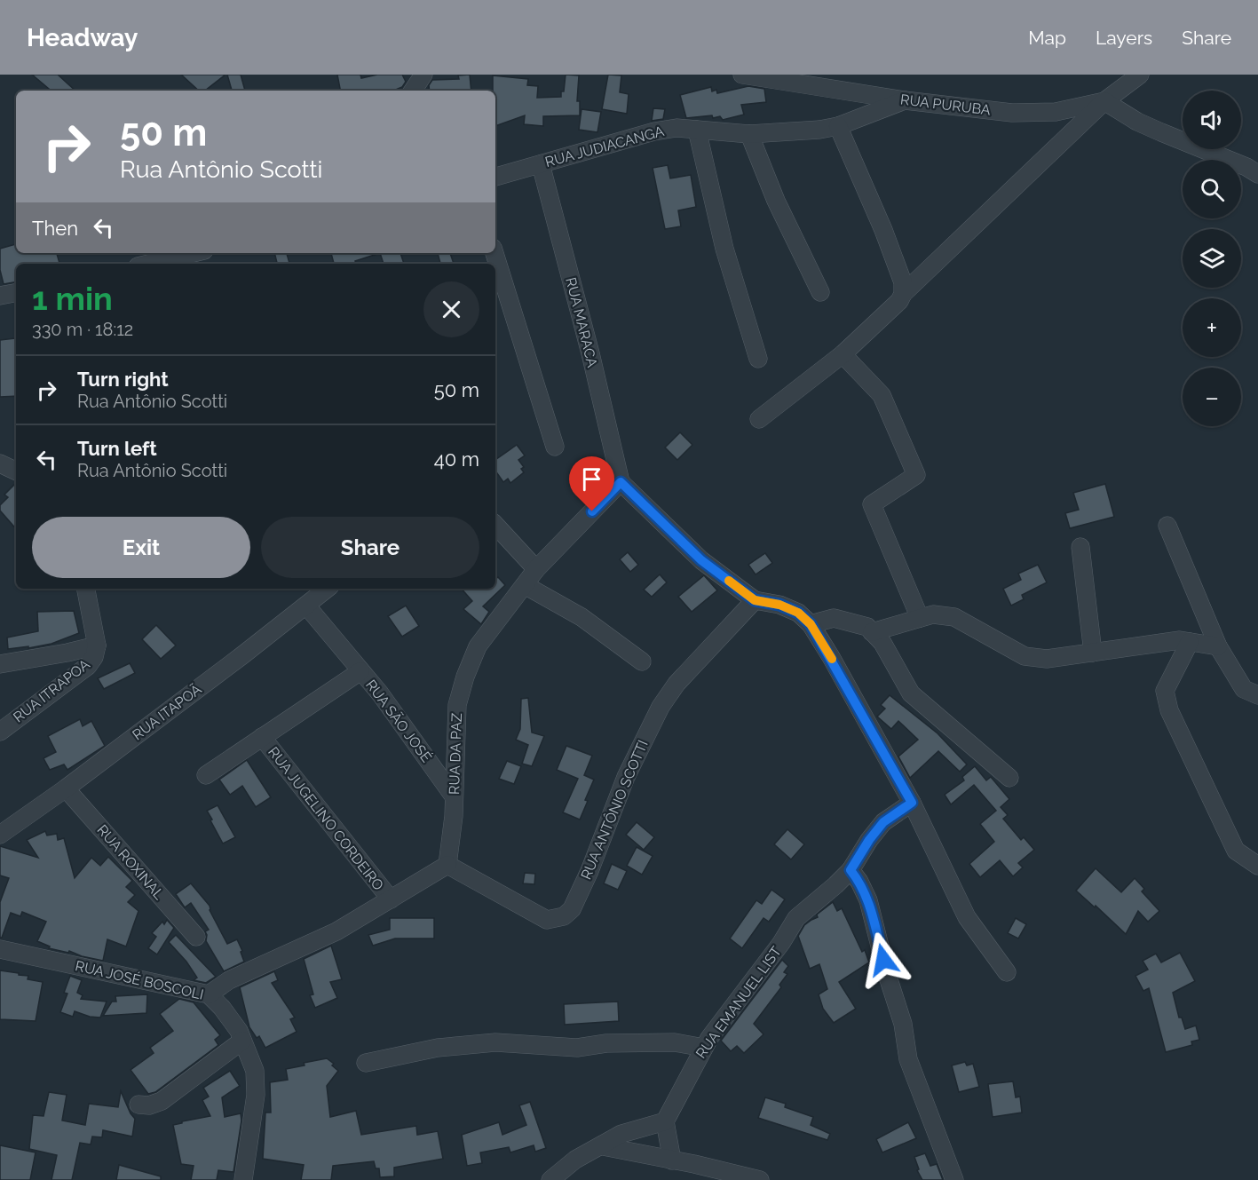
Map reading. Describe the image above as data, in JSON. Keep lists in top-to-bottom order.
{
  "streets": {
    "street": [
      "RUA PURUBA",
      "RUA JUDIACANGA",
      "RUA MARACA",
      "RUA ITRAPOA",
      "RUA ITAPOÃ",
      "RUA SÃO JOSÉ",
      "RUA DA PAZ",
      "RUA ANTÔNIO SCOTTI",
      "RUA JUGELINO CORDEIRO",
      "RUA ROXINAL",
      "RUA JOSÉ BOSCOLI",
      "RUA EMANUEL LIST"
    ]
  },
  "crossings": [
    ["RUA PURUBA", "RUA JUDIACANGA"],
    ["RUA JUDIACANGA", "RUA MARACA"],
    ["RUA MARACA", "RUA DA PAZ"],
    ["RUA ITAPOÃ", "RUA SÃO JOSÉ"],
    ["RUA ITAPOÃ", "RUA ROXINAL"],
    ["RUA SÃO JOSÉ", "RUA DA PAZ"],
    ["RUA SÃO JOSÉ", "RUA JUGELINO CORDEIRO"],
    ["RUA DA PAZ", "RUA ANTÔNIO SCOTTI"]
  ],
  "page": {
    "header": "Headway",
    "nav": ["Map", "Layers", "Share"],
    "map_buttons": ["+", "−"],
    "turn": ["50 m", "Rua Antônio Scotti"],
    "then": "Then",
    "heading": ["1 min", "330 m · 18:12"],
    "list": [
      {
        "name": "Turn right",
        "note": "Rua Antônio Scotti",
        "value": "50 m"
      },
      {
        "name": "Turn left",
        "note": "Rua Antônio Scotti",
        "value": "40 m"
      }
    ],
    "buttons": ["Exit", "Share"]
  }
}
